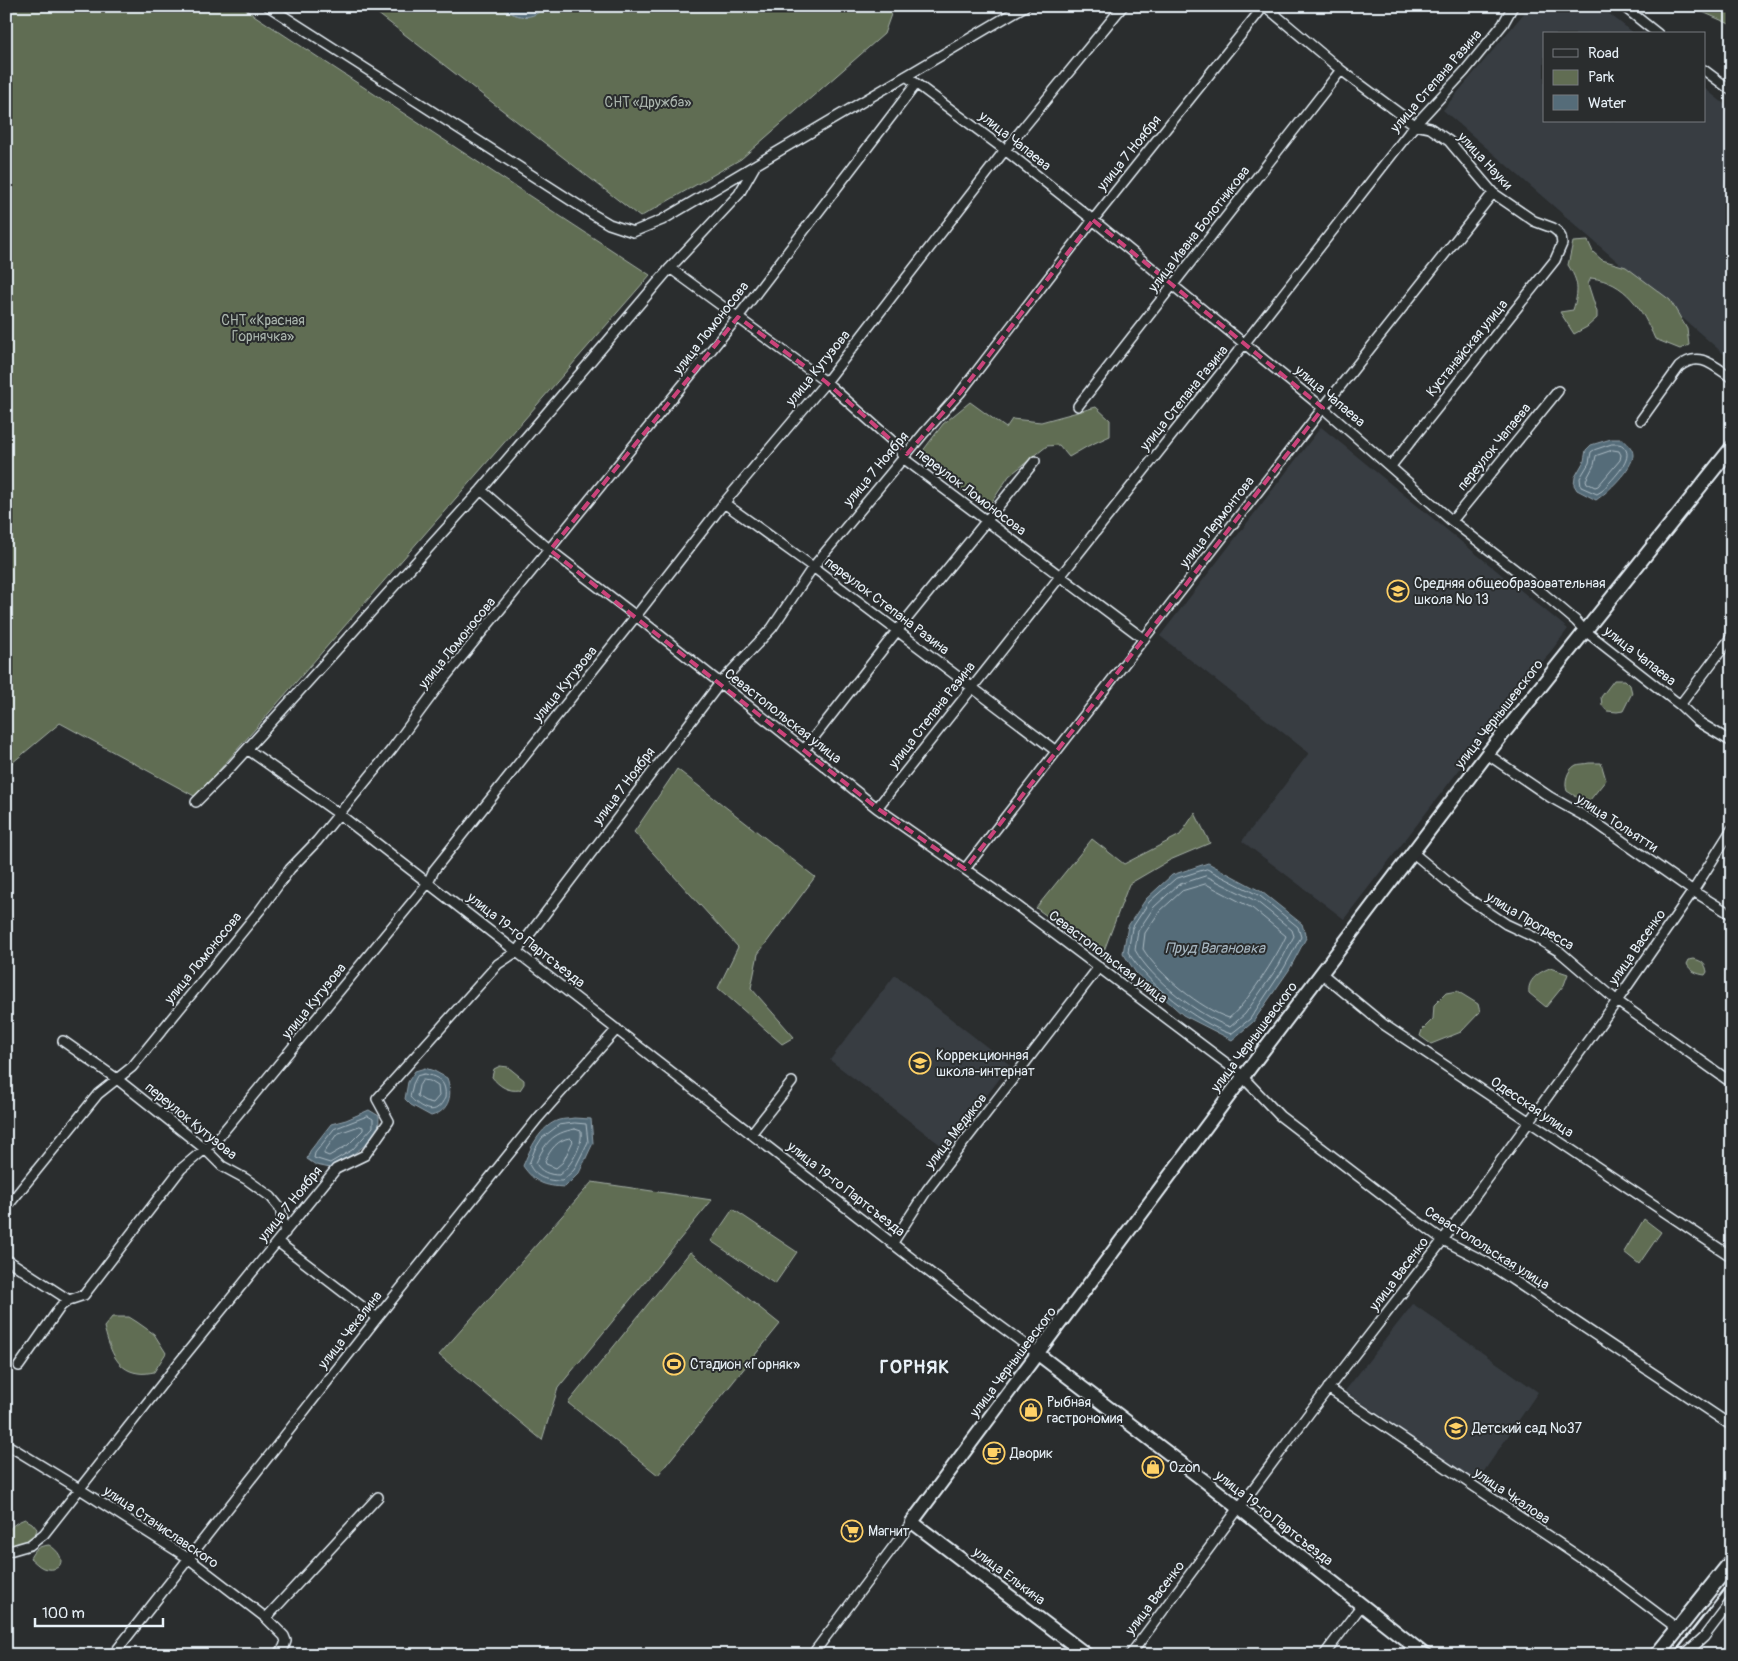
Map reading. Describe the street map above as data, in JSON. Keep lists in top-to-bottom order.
{
  "streets": {
    "street": [
      "улица Степана Разина",
      "улица Чапаева",
      "улица 7 Ноября",
      "улица Науки",
      "улица Ивана Болотникова",
      "улица Ломоносова",
      "Кустанайская улица",
      "улица Кутузова",
      "переулок Чапаева",
      "переулок Ломоносова",
      "улица Лермонтова",
      "переулок Степана Разина",
      "улица Чернышевского",
      "Севастопольская улица",
      "улица Тольятти",
      "улица Прогресса",
      "улица 19-го Партсъезда",
      "улица Васенко",
      "Одесская улица",
      "переулок Кутузова",
      "улица Медиков",
      "улица Чекалина",
      "улица Чкалова",
      "улица Станиславского",
      "улица Елькина"
    ]
  },
  "crossings": [
    ["улица Степана Разина", "улица Чапаева"],
    ["улица Степана Разина", "улица Науки"],
    ["улица Степана Разина", "переулок Ломоносова"],
    ["улица Степана Разина", "переулок Степана Разина"],
    ["улица Степана Разина", "Севастопольская улица"],
    ["улица Чапаева", "улица 7 Ноября"],
    ["улица Чапаева", "улица Ивана Болотникова"],
    ["улица Чапаева", "улица Ломоносова"],
    ["улица Чапаева", "Кустанайская улица"],
    ["улица Чапаева", "улица Кутузова"],
    ["улица Чапаева", "переулок Чапаева"],
    ["улица Чапаева", "улица Лермонтова"],
    ["улица Чапаева", "улица Чернышевского"],
    ["улица 7 Ноября", "улица Науки"],
    ["улица 7 Ноября", "переулок Ломоносова"],
    ["улица 7 Ноября", "переулок Степана Разина"],
    ["улица 7 Ноября", "Севастопольская улица"],
    ["улица 7 Ноября", "улица 19-го Партсъезда"],
    ["улица 7 Ноября", "переулок Кутузова"],
    ["улица 7 Ноября", "улица Станиславского"],
    ["улица Науки", "улица Ивана Болотникова"],
    ["улица Науки", "Кустанайская улица"],
    ["улица Науки", "улица Лермонтова"],
    ["улица Ломоносова", "переулок Ломоносова"],
    ["улица Ломоносова", "Севастопольская улица"],
    ["улица Ломоносова", "улица 19-го Партсъезда"],
    ["улица Ломоносова", "переулок Кутузова"],
    ["улица Кутузова", "переулок Ломоносова"],
    ["улица Кутузова", "переулок Степана Разина"],
    ["улица Кутузова", "Севастопольская улица"],
    ["улица Кутузова", "улица 19-го Партсъезда"],
    ["улица Кутузова", "переулок Кутузова"],
    ["переулок Ломоносова", "улица Лермонтова"],
    ["улица Лермонтова", "переулок Степана Разина"],
    ["улица Лермонтова", "Севастопольская улица"],
    ["улица Чернышевского", "Севастопольская улица"],
    ["улица Чернышевского", "улица Тольятти"],
    ["улица Чернышевского", "улица Прогресса"],
    ["улица Чернышевского", "улица 19-го Партсъезда"],
    ["улица Чернышевского", "Одесская улица"],
    ["улица Чернышевского", "улица Елькина"],
    ["Севастопольская улица", "улица Васенко"],
    ["Севастопольская улица", "улица Медиков"],
    ["улица Тольятти", "улица Васенко"],
    ["улица Прогресса", "улица Васенко"],
    ["улица 19-го Партсъезда", "улица Васенко"],
    ["улица 19-го Партсъезда", "улица Медиков"],
    ["улица 19-го Партсъезда", "улица Чекалина"],
    ["улица Васенко", "Одесская улица"],
    ["улица Васенко", "улица Чкалова"],
    ["улица Чекалина", "улица Станиславского"]
  ],
  "districts": ["ГОРНЯК"],
  "water": ["Пруд Вагановка"],
  "parks": ["СНТ «Дружба»", "СНТ «Красная Горнячка»"],
  "places": {
    "school or university": ["Средняя общеобразовательная школа № 13", "Коррекционная школа-интернат", "Детский сад №37"],
    "sports": ["Стадион «Горняк»"],
    "shop": ["Рыбная гастрономия", "Ozon"],
    "cafe": ["Дворик"],
    "supermarket": ["Магнит"]
  },
  "legend": ["Road", "Park", "Water"],
  "scale_bar": "100 m"
}
